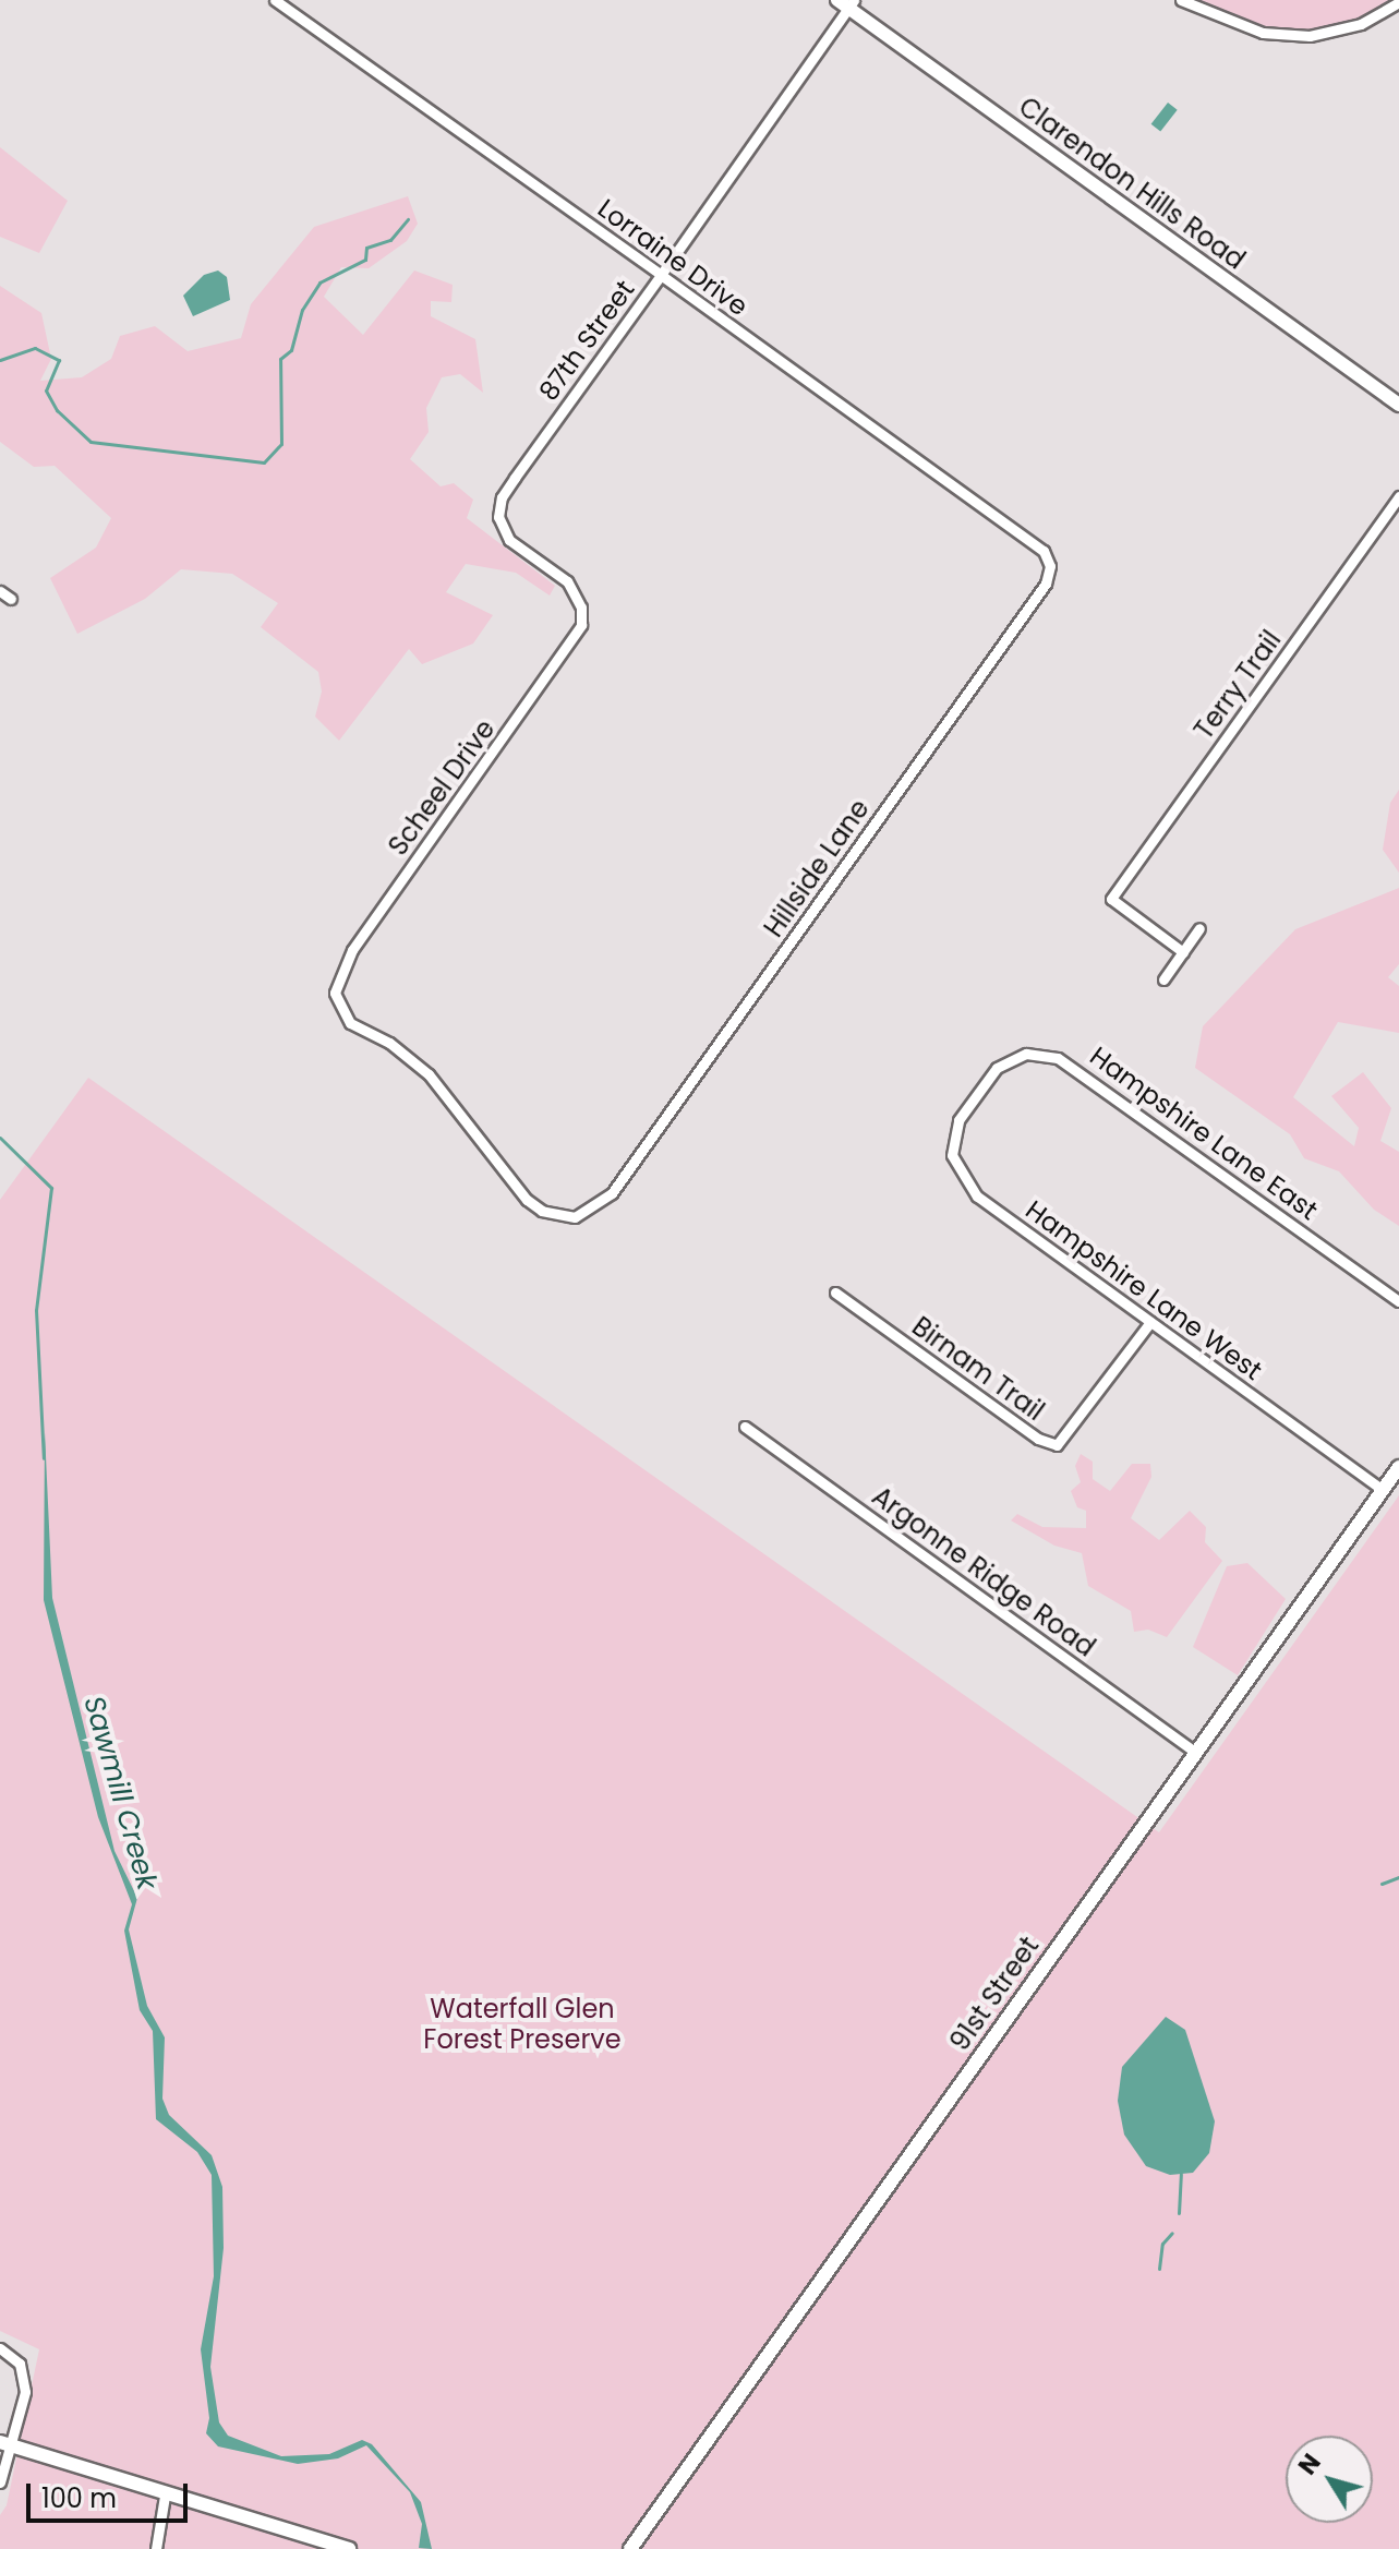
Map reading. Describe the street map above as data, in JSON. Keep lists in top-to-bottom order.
{
  "streets": {
    "main road": ["Clarendon Hills Road", "91st Street"],
    "street": [
      "Lorraine Drive",
      "87th Street",
      "Terry Trail",
      "Scheel Drive",
      "Hillside Lane",
      "Hampshire Lane East",
      "Hampshire Lane West",
      "Birnam Trail",
      "Argonne Ridge Road"
    ]
  },
  "crossings": [
    ["Clarendon Hills Road", "87th Street"],
    ["Lorraine Drive", "87th Street"],
    ["Lorraine Drive", "Hillside Lane"],
    ["87th Street", "Scheel Drive"],
    ["Scheel Drive", "Hillside Lane"],
    ["Hampshire Lane East", "Hampshire Lane West"],
    ["Hampshire Lane West", "Birnam Trail"],
    ["Hampshire Lane West", "91st Street"],
    ["Argonne Ridge Road", "91st Street"]
  ],
  "water": ["Sawmill Creek"],
  "parks": ["Waterfall Glen Forest Preserve"],
  "scale_bar": "100 m",
  "north": "top left"
}
